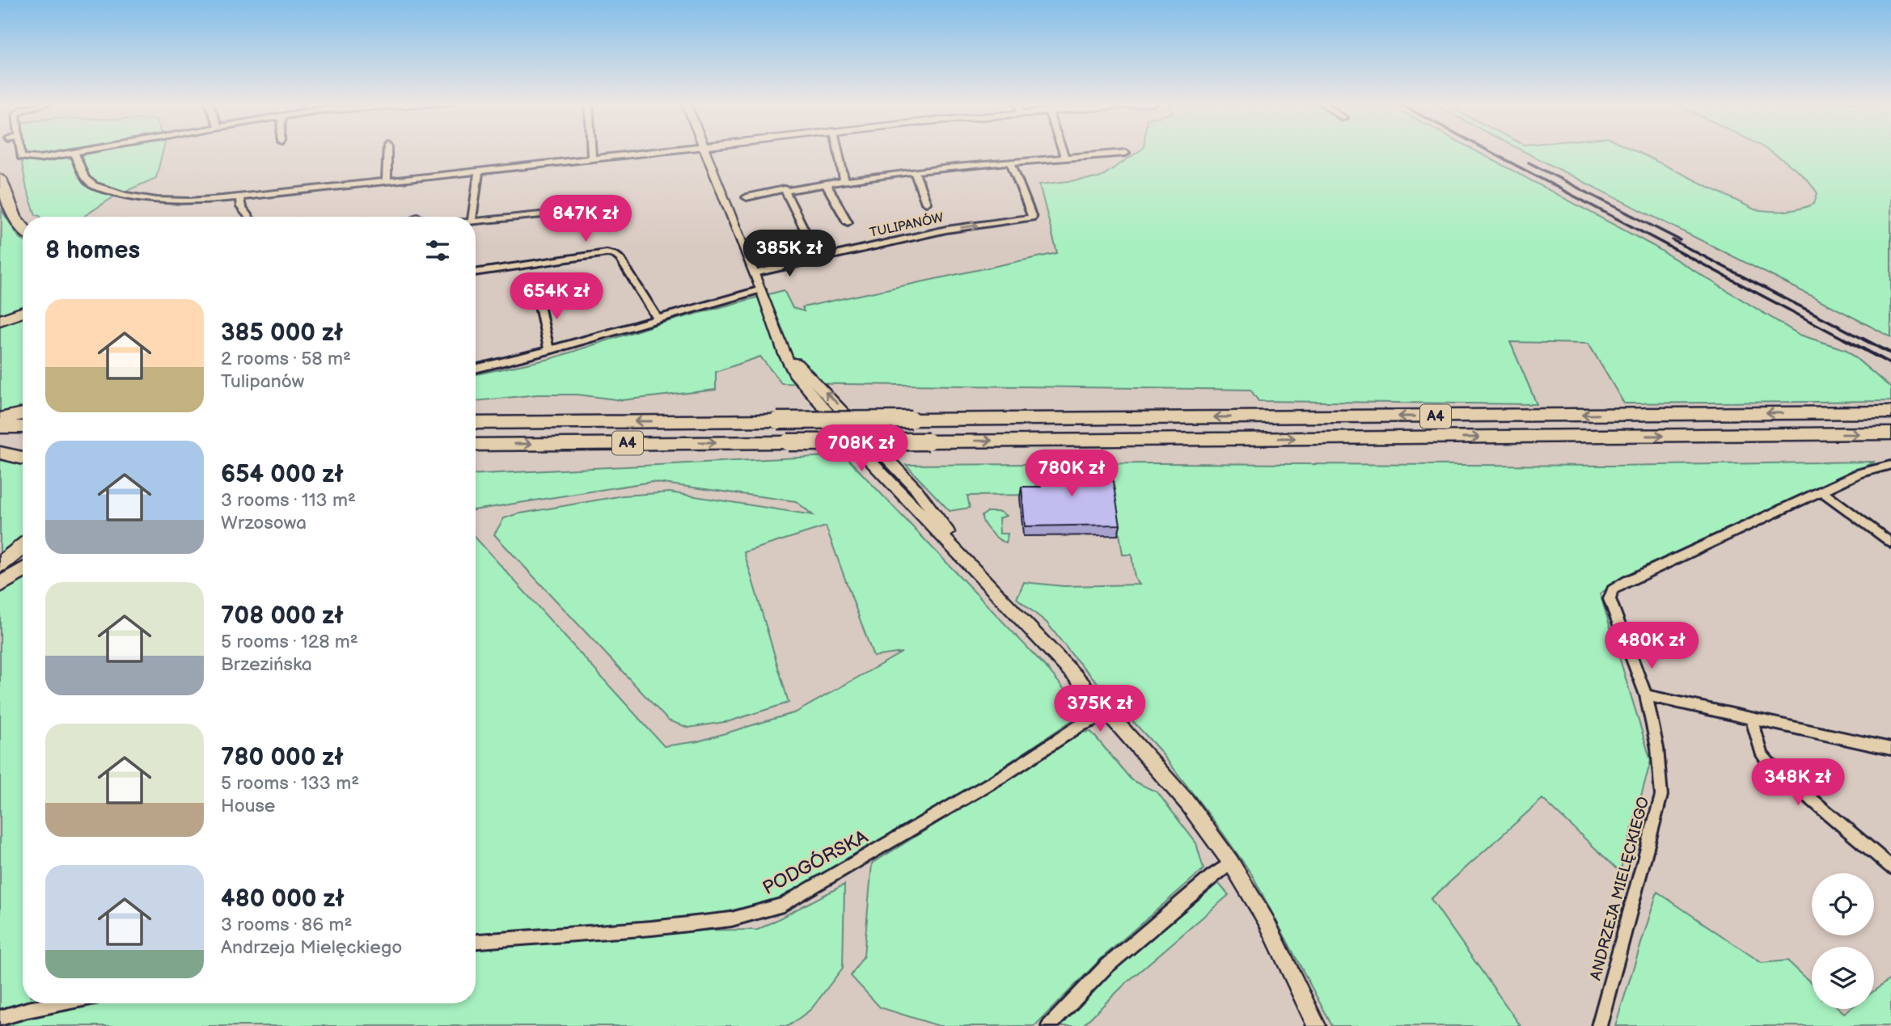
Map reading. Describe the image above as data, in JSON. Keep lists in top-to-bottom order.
{
  "streets": {
    "highway": ["A4"],
    "street": ["TULIPANÓW", "PODGÓRSKA", "ANDRZEJA MIELĘCKIEGO"]
  },
  "page": {
    "price": [
      "847K zł",
      "385K zł",
      "654K zł",
      "708K zł",
      "780K zł",
      "480K zł",
      "375K zł",
      "348K zł"
    ],
    "heading": "8 homes",
    "list": [
      {
        "name": "385 000 zł",
        "note": "2 rooms · 58 m² · Tulipanów"
      },
      {
        "name": "654 000 zł",
        "note": "3 rooms · 113 m² · Wrzosowa"
      },
      {
        "name": "708 000 zł",
        "note": "5 rooms · 128 m² · Brzezińska"
      },
      {
        "name": "780 000 zł",
        "note": "5 rooms · 133 m² · House"
      },
      {
        "name": "480 000 zł",
        "note": "3 rooms · 86 m² · Andrzeja Mielęckiego"
      }
    ]
  }
}
